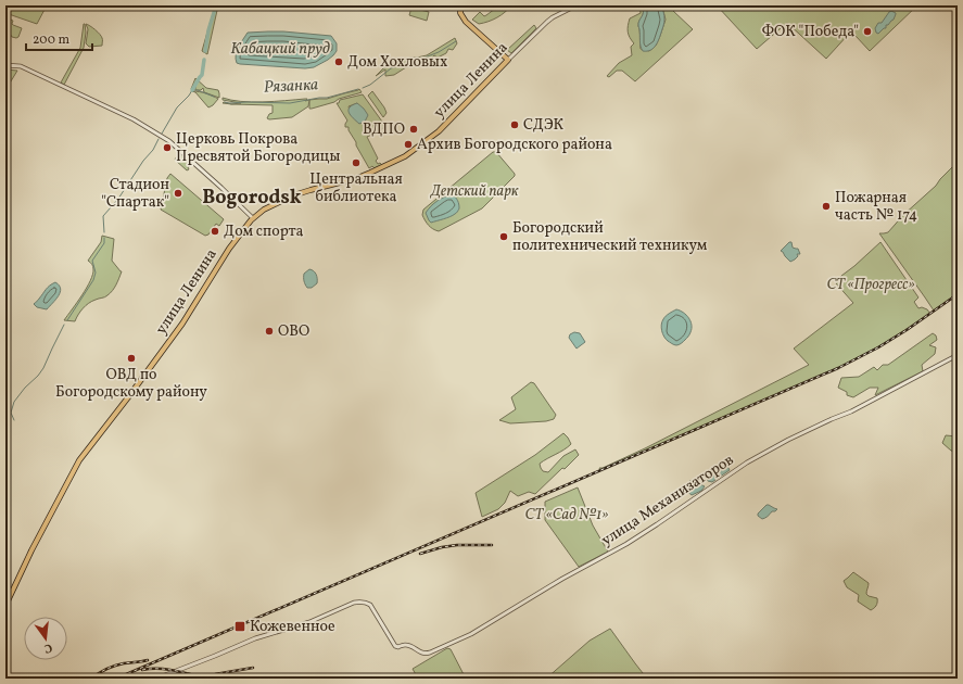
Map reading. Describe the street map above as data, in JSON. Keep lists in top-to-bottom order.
{
  "streets": {
    "main road": ["улица Ленина"],
    "street": ["улица Механизаторов"]
  },
  "districts": ["Bogorodsk"],
  "water": ["Кабацкий пруд", "Рязанка"],
  "parks": ["Детский парк", "СТ «Прогресс»", "СТ «Сад №1»"],
  "places": {
    "other": [
      "ФОК \"Победа\"",
      "Дом Хохловых",
      "СДЭК",
      "ВДПО",
      "Архив Богородского района",
      "Церковь Покрова Пресвятой Богородицы",
      "Центральная библиотека",
      "Стадион \"Спартак\"",
      "Пожарная часть № 174",
      "Дом спорта",
      "Богородский политехнический техникум",
      "ОВО",
      "ОВД по Богородскому району"
    ],
    "transit": ["Кожевенное"]
  },
  "scale_bar": "200 m",
  "north": "bottom"
}
